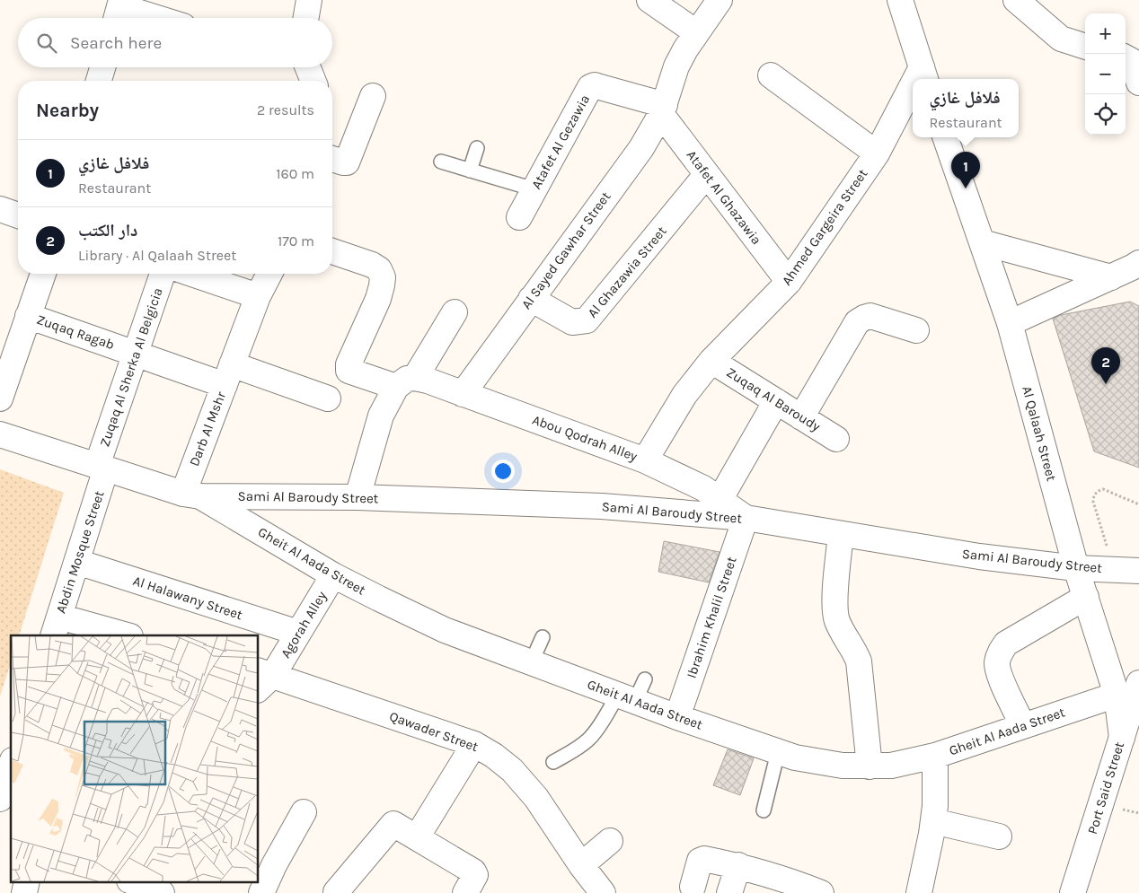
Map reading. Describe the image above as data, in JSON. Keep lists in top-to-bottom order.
{
  "streets": {
    "street": [
      "Atafet Al Gezawia",
      "Atafet Al Ghazawia",
      "Ahmed Gargeira Street",
      "Al Sayed Gawhar Street",
      "Al Ghazawia Street",
      "Zuqaq Ragab",
      "Zuqaq Al Sherka Al Belgicia",
      "Zuqaq Al Baroudy",
      "Darb Al Mshr",
      "Al Qalaah Street",
      "Abou Qodrah Alley",
      "Sami Al Baroudy Street",
      "Abdin Mosque Street",
      "Gheit Al Aada Street",
      "Al Halawany Street",
      "Ibrahim Khalil Street",
      "Agorah Alley",
      "Qawader Street",
      "Port Said Street"
    ]
  },
  "crossings": [
    ["Atafet Al Gezawia", "Atafet Al Ghazawia"],
    ["Atafet Al Gezawia", "Al Sayed Gawhar Street"],
    ["Atafet Al Ghazawia", "Ahmed Gargeira Street"],
    ["Atafet Al Ghazawia", "Al Sayed Gawhar Street"],
    ["Atafet Al Ghazawia", "Al Ghazawia Street"],
    ["Ahmed Gargeira Street", "Zuqaq Al Baroudy"],
    ["Ahmed Gargeira Street", "Abou Qodrah Alley"],
    ["Al Sayed Gawhar Street", "Al Ghazawia Street"],
    ["Al Sayed Gawhar Street", "Abou Qodrah Alley"],
    ["Zuqaq Ragab", "Zuqaq Al Sherka Al Belgicia"],
    ["Zuqaq Ragab", "Darb Al Mshr"],
    ["Zuqaq Al Sherka Al Belgicia", "Abdin Mosque Street"],
    ["Darb Al Mshr", "Sami Al Baroudy Street"],
    ["Darb Al Mshr", "Gheit Al Aada Street"],
    ["Al Qalaah Street", "Sami Al Baroudy Street"],
    ["Al Qalaah Street", "Gheit Al Aada Street"],
    ["Al Qalaah Street", "Port Said Street"],
    ["Abou Qodrah Alley", "Sami Al Baroudy Street"],
    ["Abou Qodrah Alley", "Ibrahim Khalil Street"],
    ["Sami Al Baroudy Street", "Gheit Al Aada Street"],
    ["Sami Al Baroudy Street", "Ibrahim Khalil Street"],
    ["Abdin Mosque Street", "Al Halawany Street"],
    ["Gheit Al Aada Street", "Ibrahim Khalil Street"],
    ["Gheit Al Aada Street", "Agorah Alley"],
    ["Al Halawany Street", "Agorah Alley"],
    ["Agorah Alley", "Qawader Street"]
  ],
  "page": {
    "map_buttons": ["+", "−"],
    "search": "Search here",
    "popup": ["فلافل غازي", "Restaurant"],
    "heading": ["Nearby", "2 results"],
    "list": [
      {
        "mark": "1",
        "name": "فلافل غازي",
        "note": "Restaurant",
        "value": "160 m"
      },
      {
        "mark": "2",
        "name": "دار الكتب",
        "note": "Library · Al Qalaah Street",
        "value": "170 m"
      }
    ],
    "pins": ["1", "2"]
  }
}
